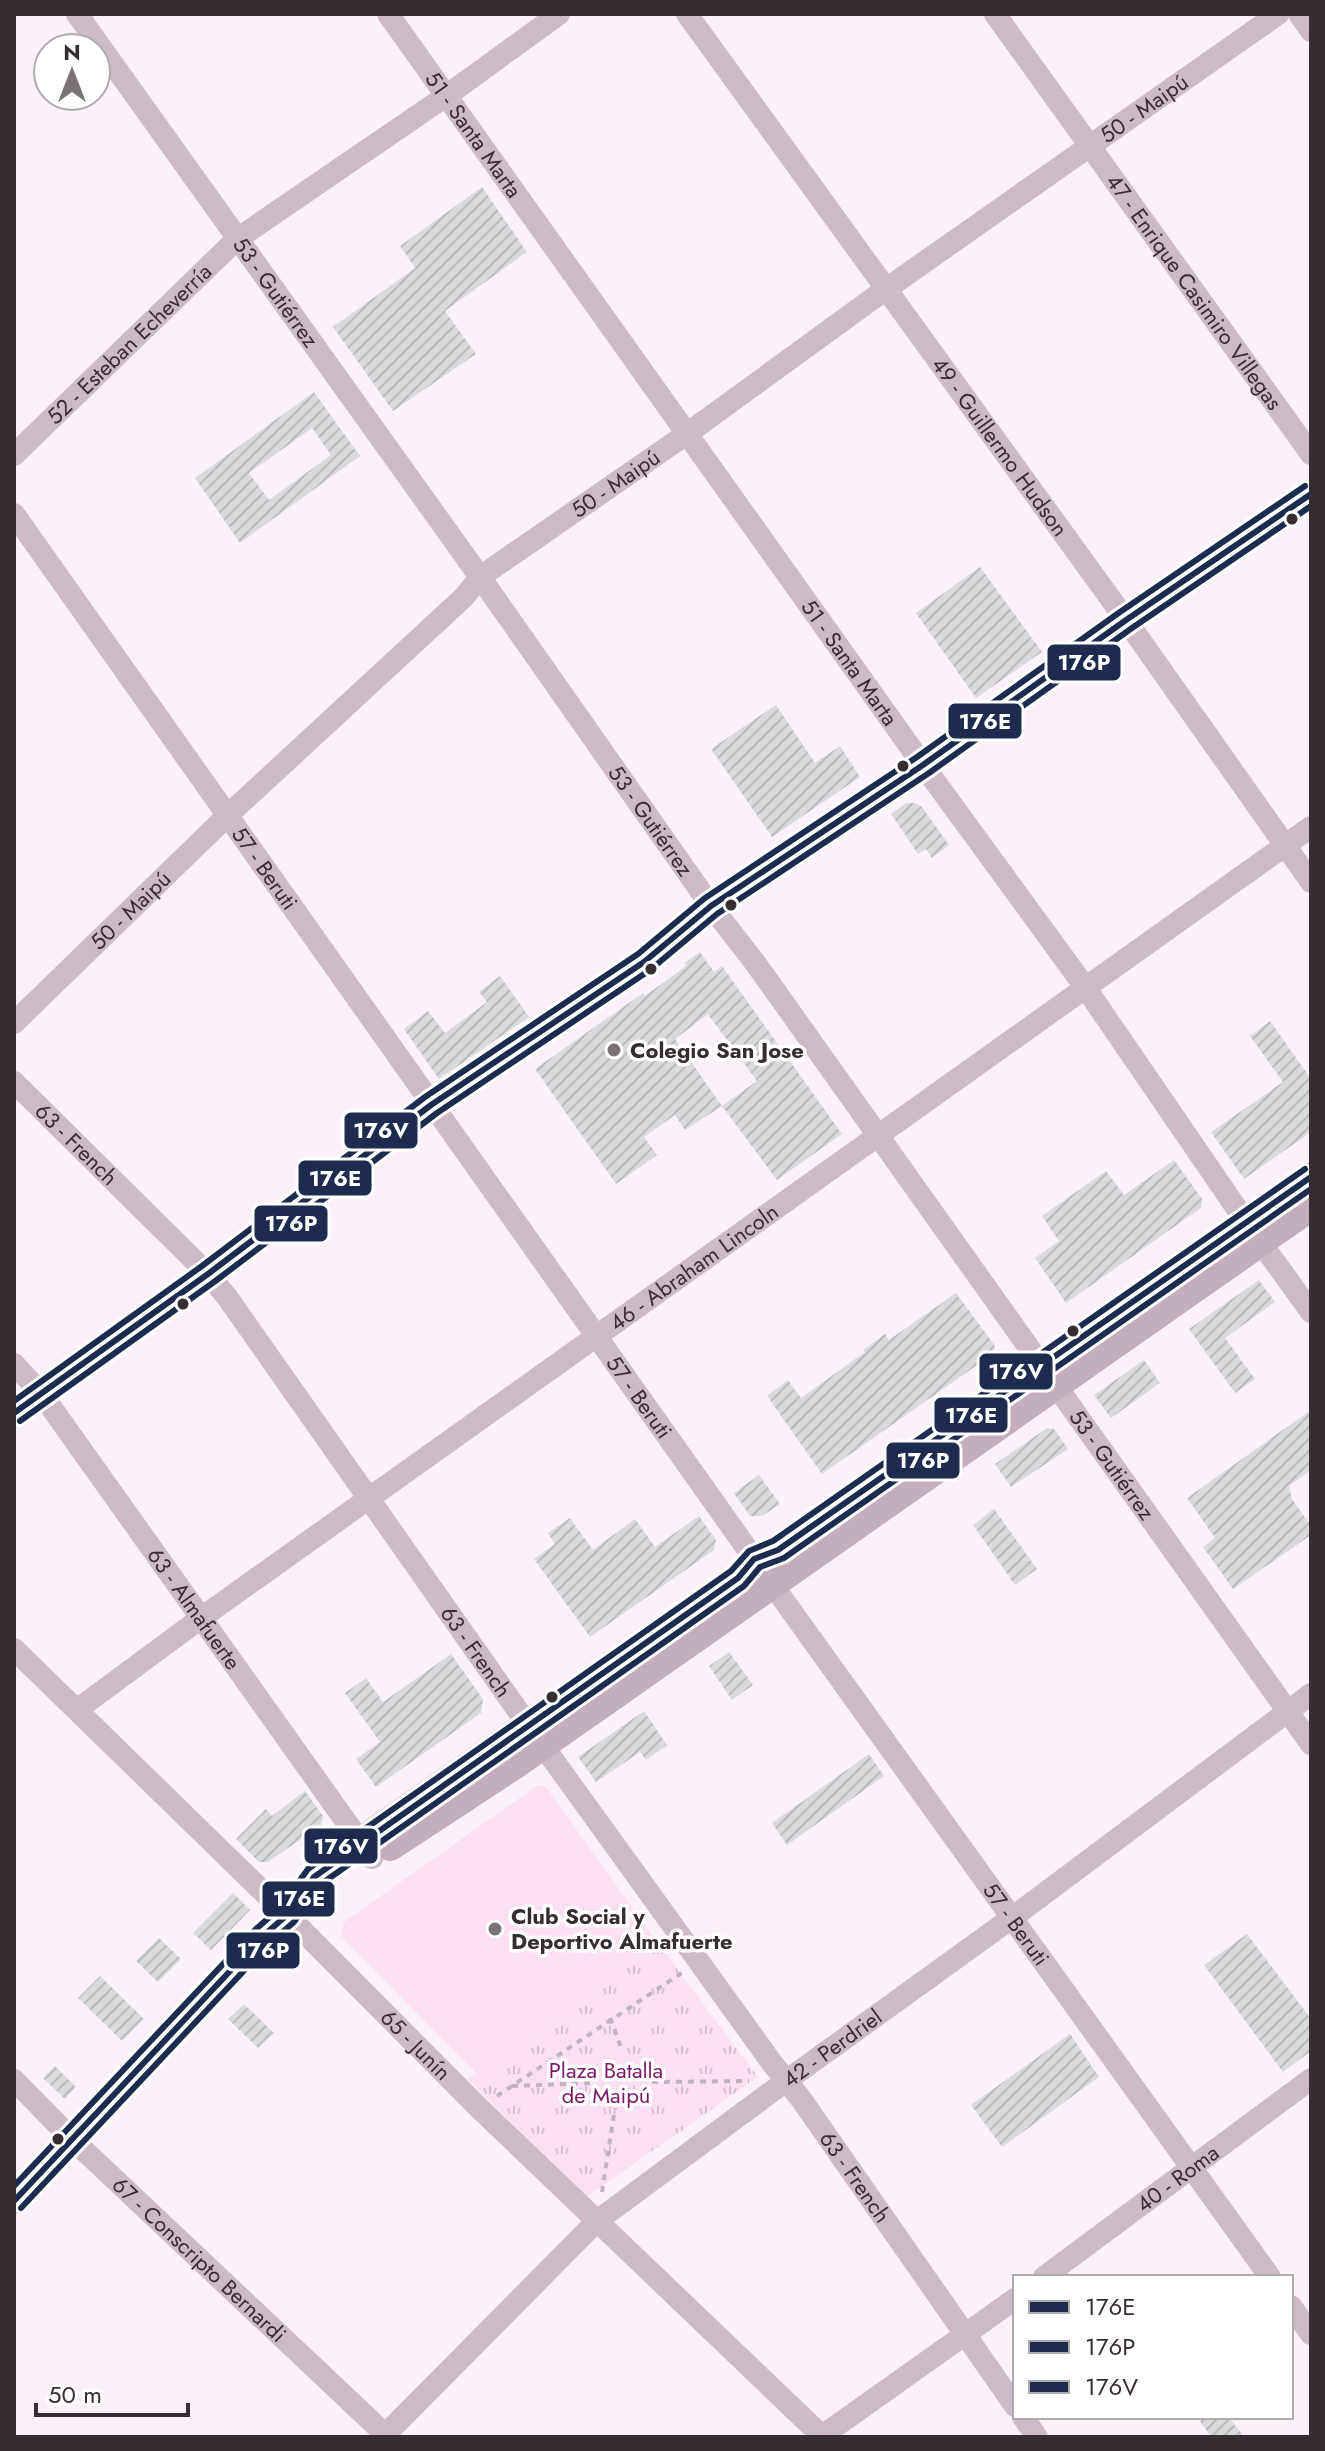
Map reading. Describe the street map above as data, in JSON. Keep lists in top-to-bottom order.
{
  "streets": {
    "street": [
      "50 - Maipú",
      "51 - Santa Marta",
      "47 - Enrique Casimiro Villegas",
      "53 - Gutiérrez",
      "52 - Esteban Echeverría",
      "49 - Guillermo Hudson",
      "57 - Beruti",
      "63 - French",
      "46 - Abraham Lincoln",
      "63 - Almafuerte",
      "65 - Junín",
      "42 - Perdriel",
      "40 - Roma",
      "67 - Conscripto Bernardi"
    ]
  },
  "crossings": [
    ["50 - Maipú", "51 - Santa Marta"],
    ["50 - Maipú", "47 - Enrique Casimiro Villegas"],
    ["50 - Maipú", "53 - Gutiérrez"],
    ["50 - Maipú", "49 - Guillermo Hudson"],
    ["50 - Maipú", "57 - Beruti"],
    ["51 - Santa Marta", "52 - Esteban Echeverría"],
    ["51 - Santa Marta", "46 - Abraham Lincoln"],
    ["53 - Gutiérrez", "52 - Esteban Echeverría"],
    ["53 - Gutiérrez", "46 - Abraham Lincoln"],
    ["53 - Gutiérrez", "42 - Perdriel"],
    ["49 - Guillermo Hudson", "46 - Abraham Lincoln"],
    ["57 - Beruti", "46 - Abraham Lincoln"],
    ["57 - Beruti", "42 - Perdriel"],
    ["57 - Beruti", "40 - Roma"],
    ["63 - French", "46 - Abraham Lincoln"],
    ["63 - French", "42 - Perdriel"],
    ["46 - Abraham Lincoln", "63 - Almafuerte"],
    ["46 - Abraham Lincoln", "65 - Junín"],
    ["65 - Junín", "42 - Perdriel"],
    ["42 - Perdriel", "67 - Conscripto Bernardi"]
  ],
  "parks": ["Plaza Batalla de Maipú"],
  "places": ["Colegio San Jose", "Club Social y Deportivo Almafuerte"],
  "lines": ["transit line 176V", "transit line 176E", "transit line 176P"],
  "legend": ["176E", "176P", "176V"],
  "scale_bar": "50 m",
  "north": "top"
}
